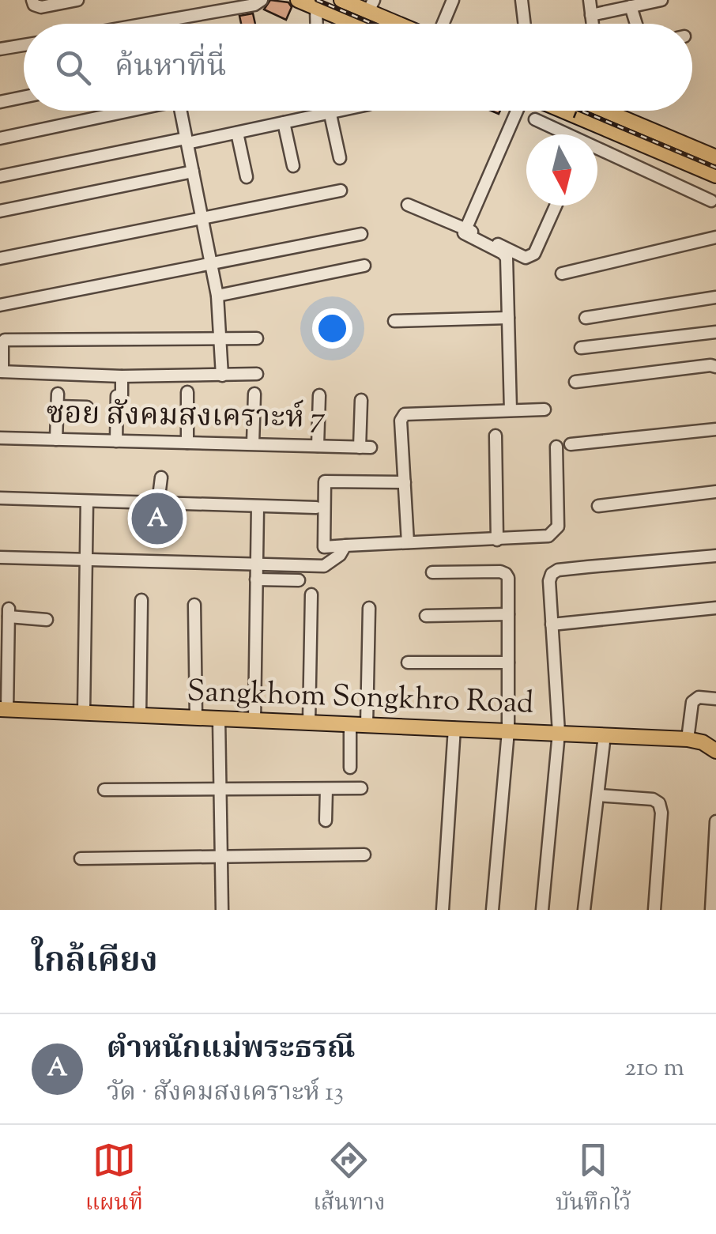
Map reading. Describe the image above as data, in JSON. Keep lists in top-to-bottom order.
{
  "streets": {
    "main road": ["Sangkhom Songkhro Road"],
    "street": ["ซอย สังคมสงเคราะห์ 7"]
  },
  "north": "bottom",
  "page": {
    "search": "ค้นหาที่นี่",
    "pins": "A",
    "heading": "ใกล้เคียง",
    "list": [
      {
        "mark": "A",
        "name": "ตำหนักแม่พระธรณี",
        "note": "วัด · สังคมสงเคราะห์ 13",
        "value": "210 m"
      }
    ],
    "nav": ["แผนที่", "เส้นทาง", "บันทึกไว้"]
  }
}
